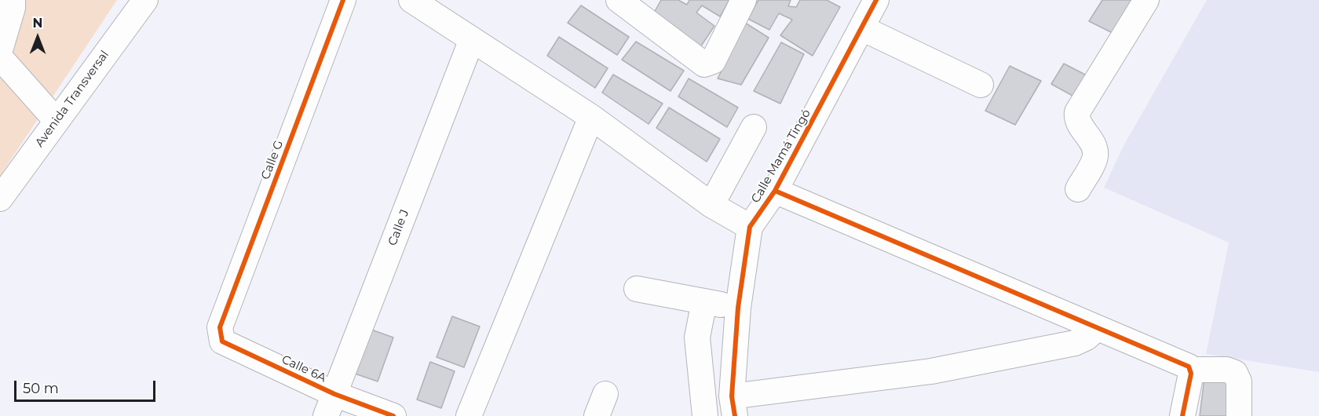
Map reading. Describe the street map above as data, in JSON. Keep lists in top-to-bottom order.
{
  "streets": {
    "street": [
      "Avenida Transversal",
      "Calle Mamá Tingó",
      "Calle G",
      "Calle J",
      "Calle 6A"
    ]
  },
  "crossings": [
    ["Calle G", "Calle 6A"],
    ["Calle J", "Calle 6A"]
  ],
  "scale_bar": "50 m",
  "north": "top"
}
